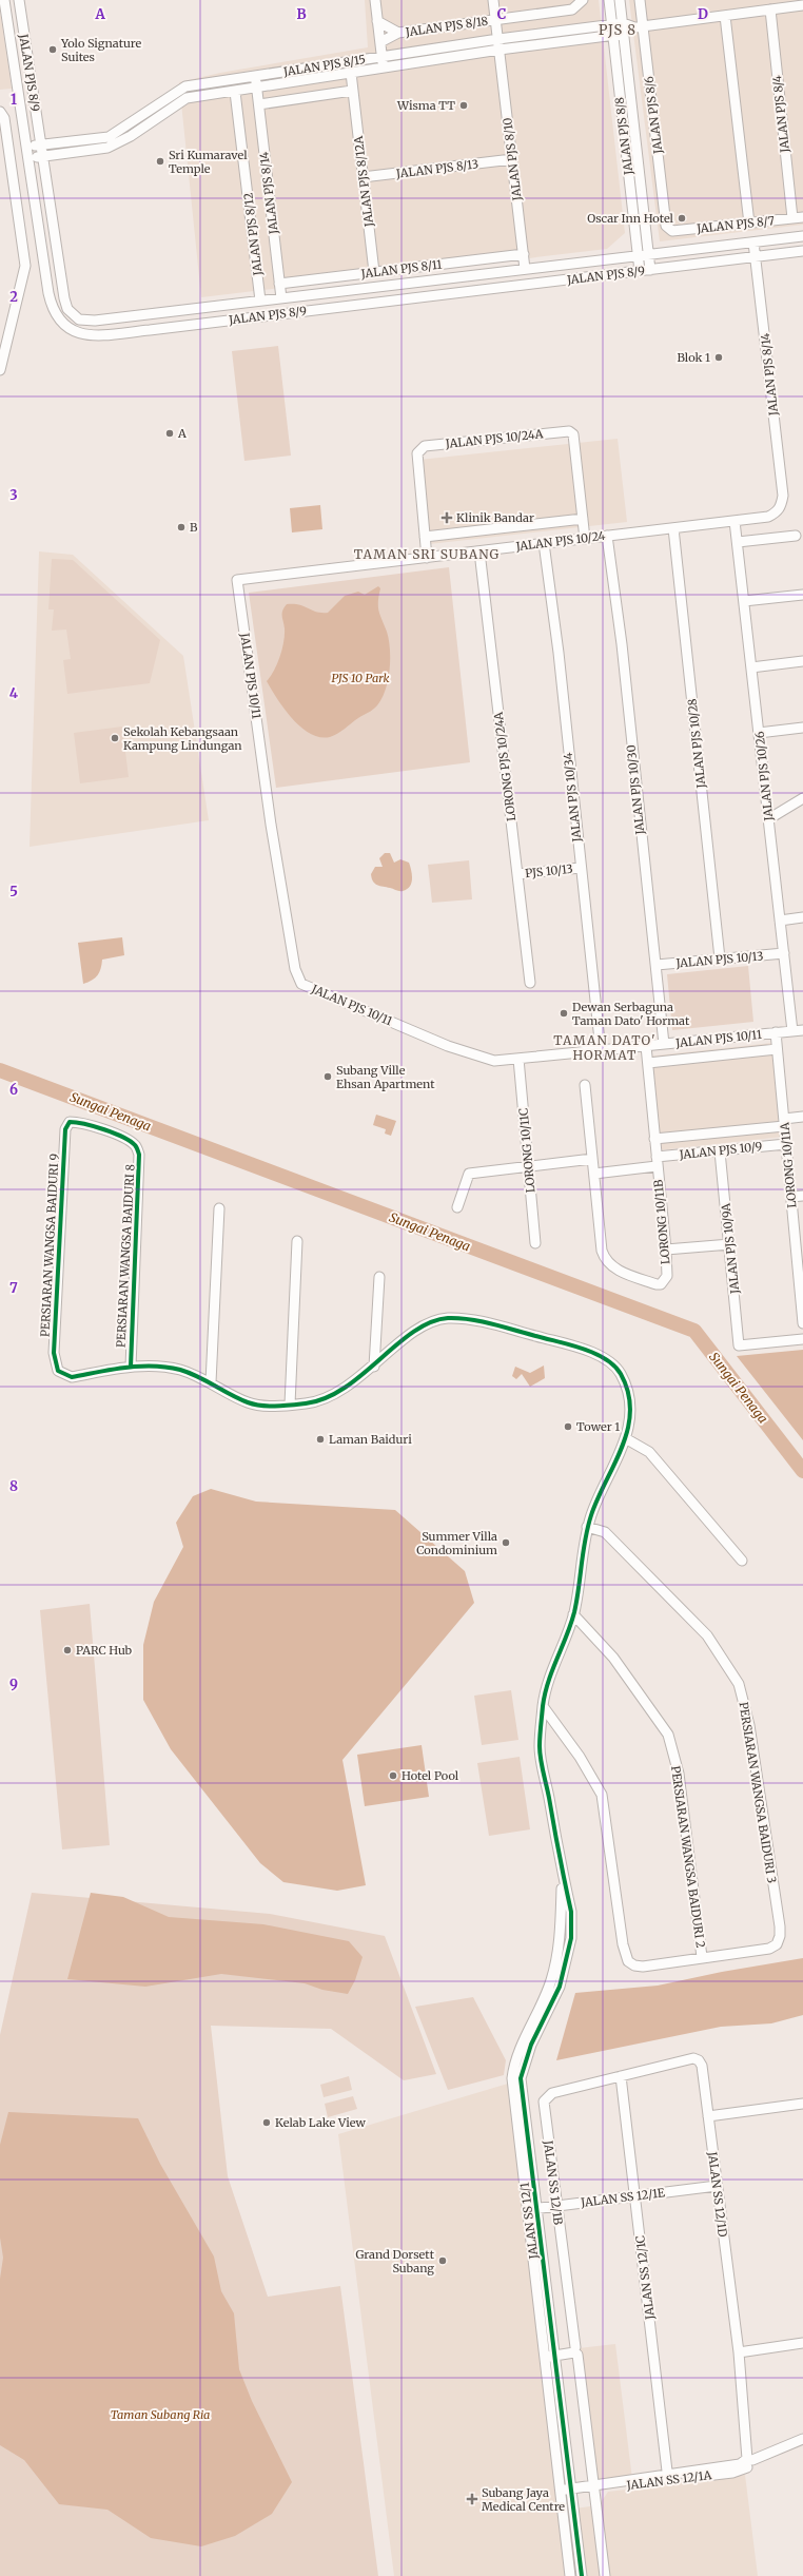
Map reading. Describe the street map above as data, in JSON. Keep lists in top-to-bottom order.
{
  "streets": {
    "street": [
      "JALAN PJS 8/18",
      "JALAN PJS 8/15",
      "JALAN PJS 8/9",
      "JALAN PJS 8/4",
      "JALAN PJS 8/6",
      "JALAN PJS 8/8",
      "JALAN PJS 8/10",
      "JALAN PJS 8/13",
      "JALAN PJS 8/12A",
      "JALAN PJS 8/14",
      "JALAN PJS 8/7",
      "JALAN PJS 8/12",
      "JALAN PJS 8/11",
      "JALAN PJS 10/24A",
      "JALAN PJS 10/24",
      "JALAN PJS 10/11",
      "JALAN PJS 10/28",
      "LORONG PJS 10/24A",
      "JALAN PJS 10/26",
      "JALAN PJS 10/30",
      "JALAN PJS 10/34",
      "PJS 10/13",
      "JALAN PJS 10/13",
      "LORONG 10/11C",
      "JALAN PJS 10/9",
      "LORONG 10/11A",
      "LORONG 10/11B",
      "PERSIARAN WANGSA BAIDURI 9",
      "JALAN PJS 10/9A",
      "PERSIARAN WANGSA BAIDURI 8",
      "PERSIARAN WANGSA BAIDURI 3",
      "PERSIARAN WANGSA BAIDURI 2",
      "JALAN SS 12/1B",
      "JALAN SS 12/1D",
      "JALAN SS 12/1E",
      "JALAN SS 12/1",
      "JALAN SS 12/1C",
      "JALAN SS 12/1A"
    ]
  },
  "crossings": [
    ["JALAN PJS 8/18", "JALAN PJS 8/15"],
    ["JALAN PJS 8/18", "JALAN PJS 8/10"],
    ["JALAN PJS 8/15", "JALAN PJS 8/9"],
    ["JALAN PJS 8/15", "JALAN PJS 8/8"],
    ["JALAN PJS 8/15", "JALAN PJS 8/10"],
    ["JALAN PJS 8/15", "JALAN PJS 8/12A"],
    ["JALAN PJS 8/15", "JALAN PJS 8/14"],
    ["JALAN PJS 8/15", "JALAN PJS 8/12"],
    ["JALAN PJS 8/9", "JALAN PJS 8/8"],
    ["JALAN PJS 8/9", "JALAN PJS 8/10"],
    ["JALAN PJS 8/9", "JALAN PJS 8/14"],
    ["JALAN PJS 8/9", "JALAN PJS 8/12"],
    ["JALAN PJS 8/4", "JALAN PJS 8/7"],
    ["JALAN PJS 8/6", "JALAN PJS 8/7"],
    ["JALAN PJS 8/10", "JALAN PJS 8/13"],
    ["JALAN PJS 8/10", "JALAN PJS 8/11"],
    ["JALAN PJS 8/13", "JALAN PJS 8/12A"],
    ["JALAN PJS 8/12A", "JALAN PJS 8/11"],
    ["JALAN PJS 8/14", "JALAN PJS 8/11"],
    ["JALAN PJS 8/14", "JALAN PJS 10/24"],
    ["JALAN PJS 10/24A", "JALAN PJS 10/24"],
    ["JALAN PJS 10/24", "JALAN PJS 10/11"],
    ["JALAN PJS 10/24", "JALAN PJS 10/28"],
    ["JALAN PJS 10/24", "LORONG PJS 10/24A"],
    ["JALAN PJS 10/24", "JALAN PJS 10/26"],
    ["JALAN PJS 10/24", "JALAN PJS 10/30"],
    ["JALAN PJS 10/24", "JALAN PJS 10/34"],
    ["JALAN PJS 10/11", "JALAN PJS 10/26"],
    ["JALAN PJS 10/11", "JALAN PJS 10/30"],
    ["JALAN PJS 10/11", "JALAN PJS 10/34"],
    ["JALAN PJS 10/11", "LORONG 10/11C"],
    ["JALAN PJS 10/11", "LORONG 10/11A"],
    ["JALAN PJS 10/11", "LORONG 10/11B"],
    ["JALAN PJS 10/28", "JALAN PJS 10/13"],
    ["LORONG PJS 10/24A", "PJS 10/13"],
    ["JALAN PJS 10/26", "JALAN PJS 10/13"],
    ["JALAN PJS 10/30", "JALAN PJS 10/13"],
    ["JALAN PJS 10/34", "PJS 10/13"],
    ["JALAN PJS 10/9", "LORONG 10/11A"],
    ["JALAN PJS 10/9", "LORONG 10/11B"],
    ["JALAN PJS 10/9", "JALAN PJS 10/9A"],
    ["PERSIARAN WANGSA BAIDURI 9", "PERSIARAN WANGSA BAIDURI 8"],
    ["PERSIARAN WANGSA BAIDURI 3", "PERSIARAN WANGSA BAIDURI 2"],
    ["PERSIARAN WANGSA BAIDURI 3", "JALAN SS 12/1"],
    ["PERSIARAN WANGSA BAIDURI 2", "JALAN SS 12/1"],
    ["JALAN SS 12/1B", "JALAN SS 12/1D"],
    ["JALAN SS 12/1B", "JALAN SS 12/1E"],
    ["JALAN SS 12/1B", "JALAN SS 12/1C"],
    ["JALAN SS 12/1D", "JALAN SS 12/1E"],
    ["JALAN SS 12/1D", "JALAN SS 12/1C"],
    ["JALAN SS 12/1D", "JALAN SS 12/1A"],
    ["JALAN SS 12/1E", "JALAN SS 12/1"],
    ["JALAN SS 12/1E", "JALAN SS 12/1C"],
    ["JALAN SS 12/1", "JALAN SS 12/1A"],
    ["JALAN SS 12/1C", "JALAN SS 12/1A"]
  ],
  "districts": ["PJS 8", "TAMAN SRI SUBANG", "TAMAN DATO' HORMAT"],
  "water": ["Sungai Penaga"],
  "parks": ["PJS 10 Park", "Taman Subang Ria"],
  "places": {
    "other": [
      "Yolo Signature Suites",
      "Wisma TT",
      "Sri Kumaravel Temple",
      "Oscar Inn Hotel",
      "Blok 1",
      "A",
      "B",
      "Sekolah Kebangsaan Kampung Lindungan",
      "Dewan Serbaguna Taman Dato' Hormat",
      "Subang Ville Ehsan Apartment",
      "Tower 1",
      "Laman Baiduri",
      "Summer Villa Condominium",
      "PARC Hub",
      "Hotel Pool",
      "Kelab Lake View",
      "Grand Dorsett Subang"
    ],
    "health": ["Klinik Bandar", "Subang Jaya Medical Centre"]
  },
  "grid": {
    "columns": [
      "A",
      "B",
      "C",
      "D"
    ],
    "rows": [
      "1",
      "2",
      "3",
      "4",
      "5",
      "6",
      "7",
      "8",
      "9"
    ]
  }
}
